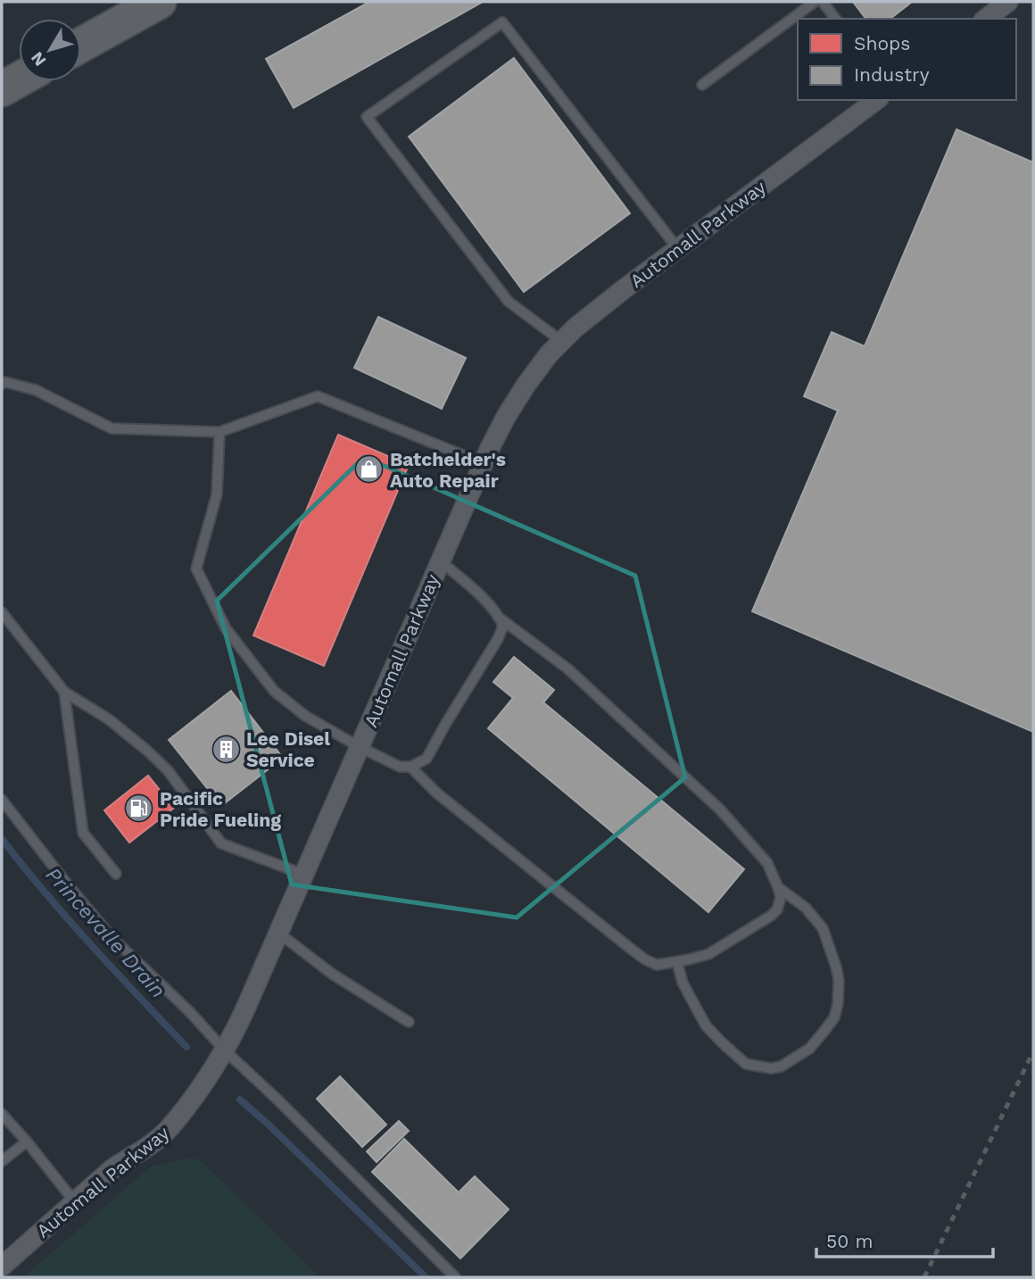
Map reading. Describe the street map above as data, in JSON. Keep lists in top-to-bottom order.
{
  "streets": {
    "street": ["Automall Parkway"]
  },
  "water": ["Princevalle Drain"],
  "places": {
    "shop": ["Batchelder's Auto Repair"],
    "building": ["Lee Disel Service"],
    "fuel station": ["Pacific Pride Fueling"]
  },
  "legend": ["Shops", "Industry"],
  "scale_bar": "50 m",
  "north": "bottom left"
}
